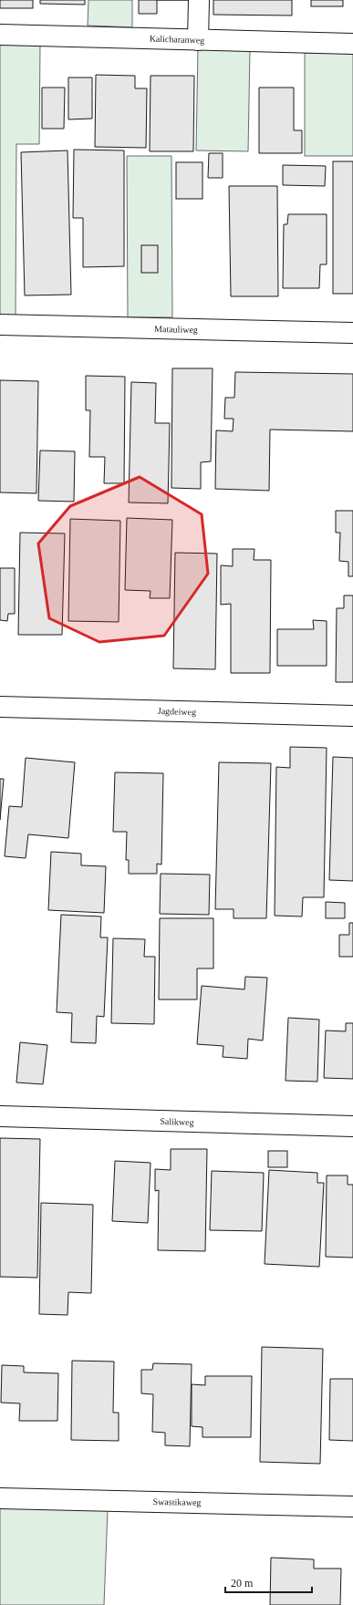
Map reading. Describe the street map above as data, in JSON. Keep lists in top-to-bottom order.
{
  "streets": {
    "street": [
      "Kalicharanweg",
      "Matauliweg",
      "Jagdeiweg",
      "Salikweg",
      "Swastikaweg"
    ]
  },
  "scale_bar": "20 m"
}
